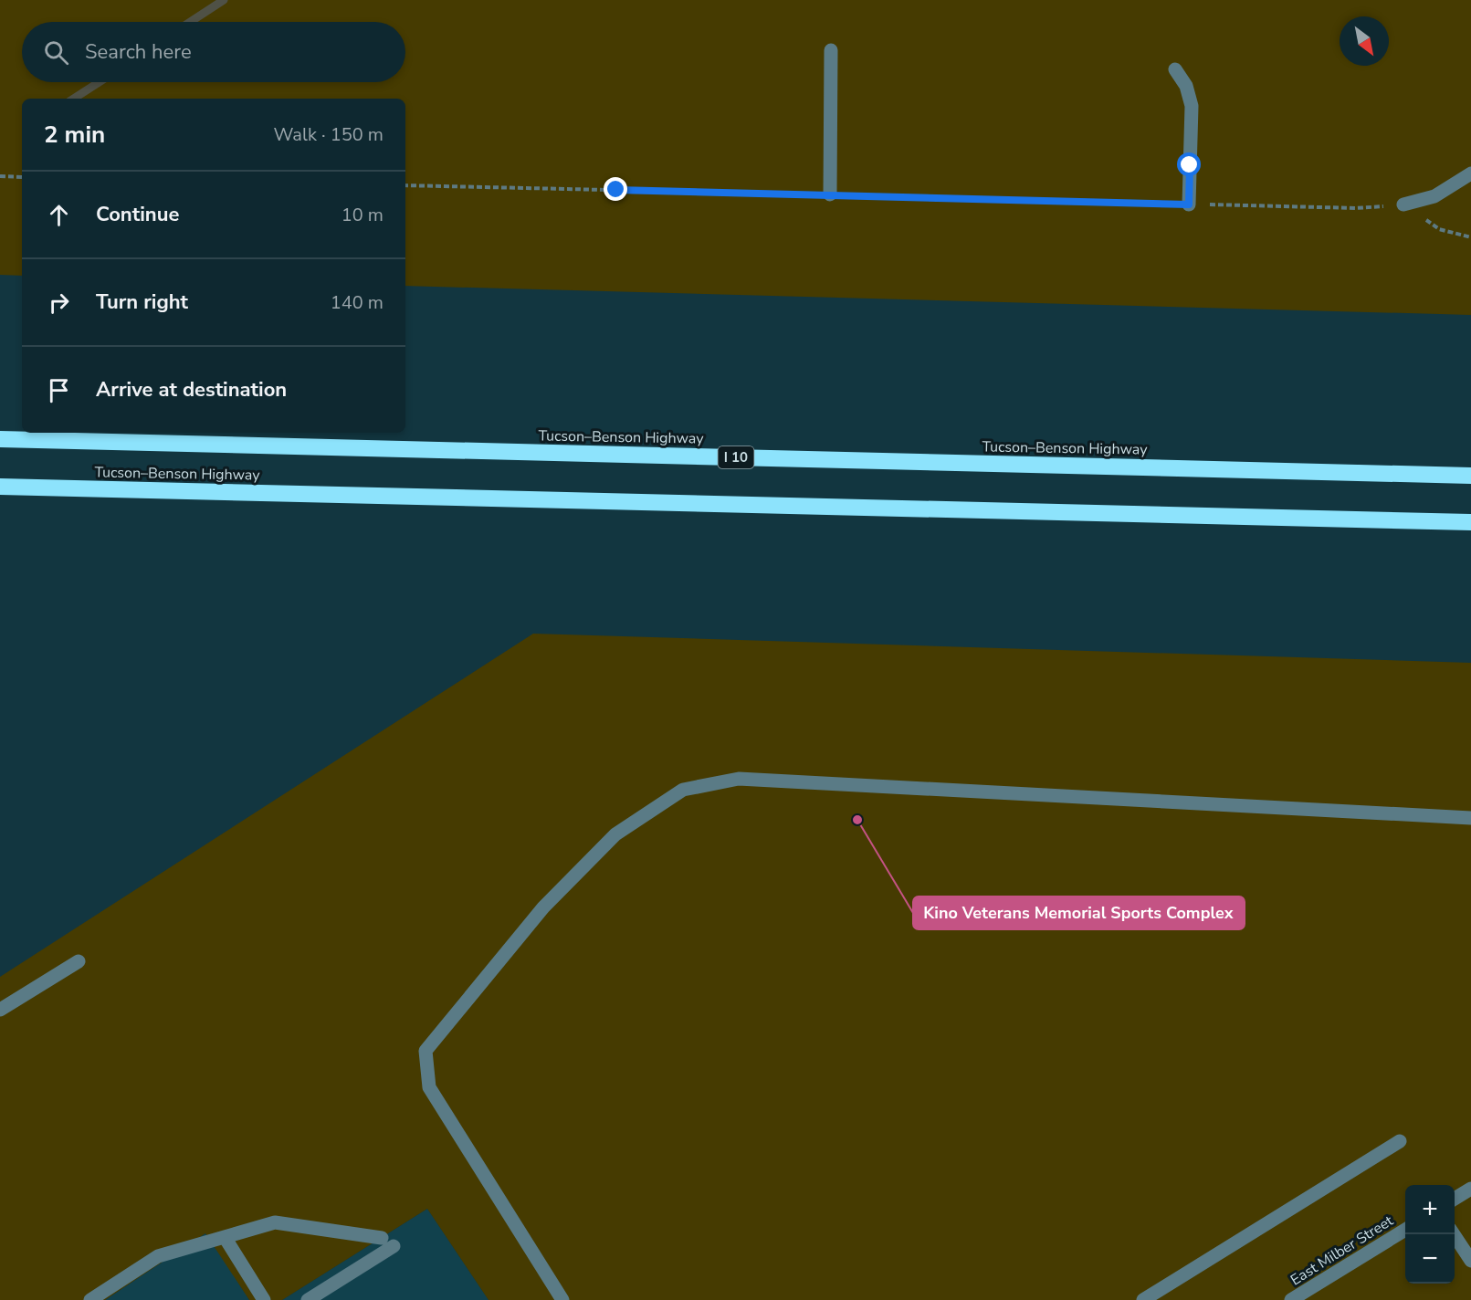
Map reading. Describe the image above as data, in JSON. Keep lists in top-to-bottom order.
{
  "streets": {
    "highway": ["Tucson–Benson Highway", "I 10"],
    "street": ["East Milber Street"]
  },
  "places": ["Kino Veterans Memorial Sports Complex"],
  "north": "bottom right",
  "page": {
    "search": "Search here",
    "heading": ["2 min", "Walk · 150 m"],
    "list": [
      ["Continue", "10 m"],
      ["Turn right", "140 m"],
      "Arrive at destination"
    ],
    "map_buttons": ["+", "−"]
  }
}
